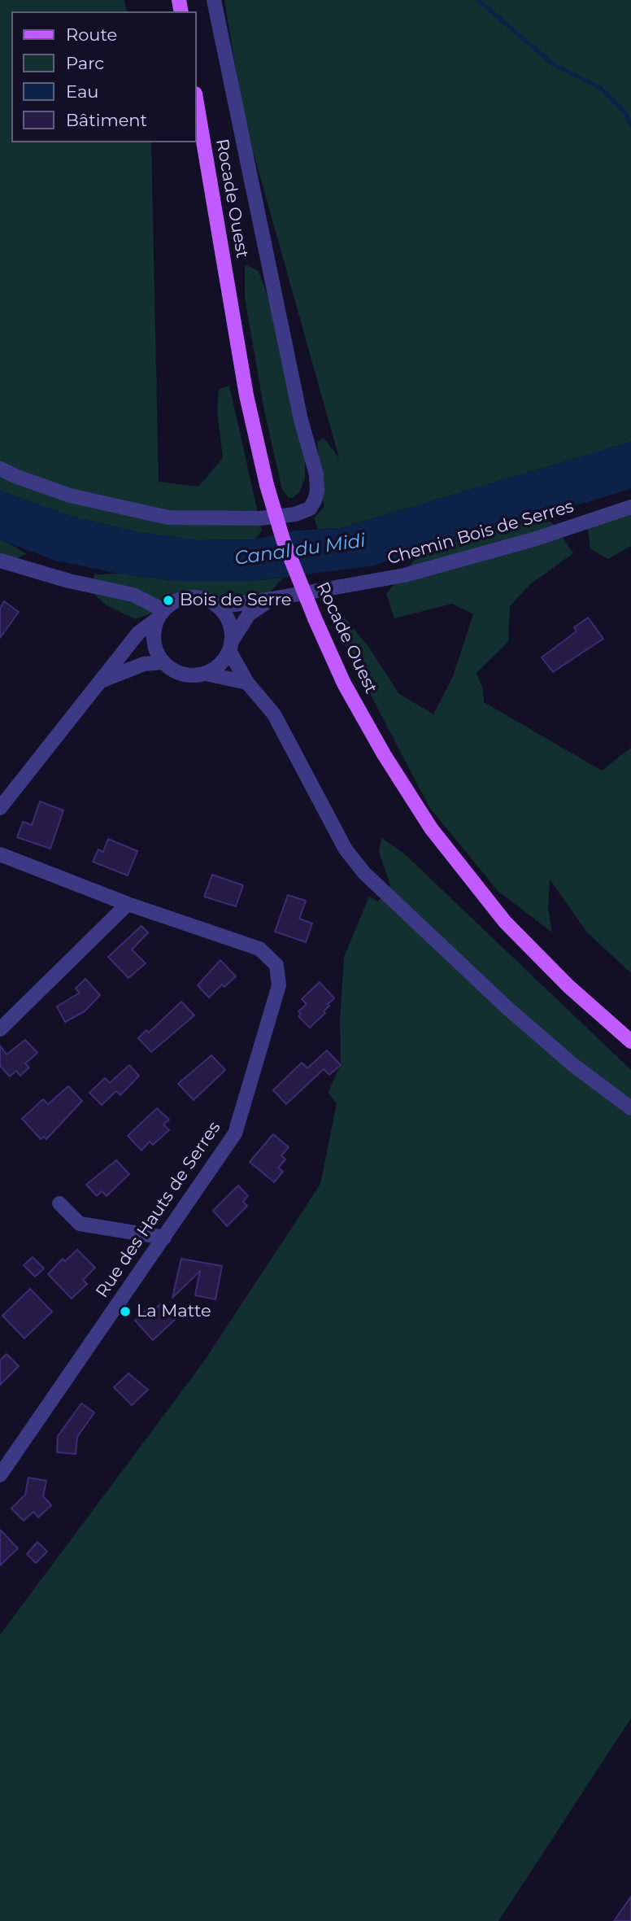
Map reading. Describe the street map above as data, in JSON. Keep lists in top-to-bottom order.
{
  "streets": {
    "main road": ["Rocade Ouest"],
    "street": ["Chemin Bois de Serres", "Rue des Hauts de Serres"]
  },
  "water": ["Canal du Midi"],
  "places": ["Bois de Serre", "La Matte"],
  "legend": [
    "Route",
    "Parc",
    "Eau",
    "Bâtiment"
  ]
}
